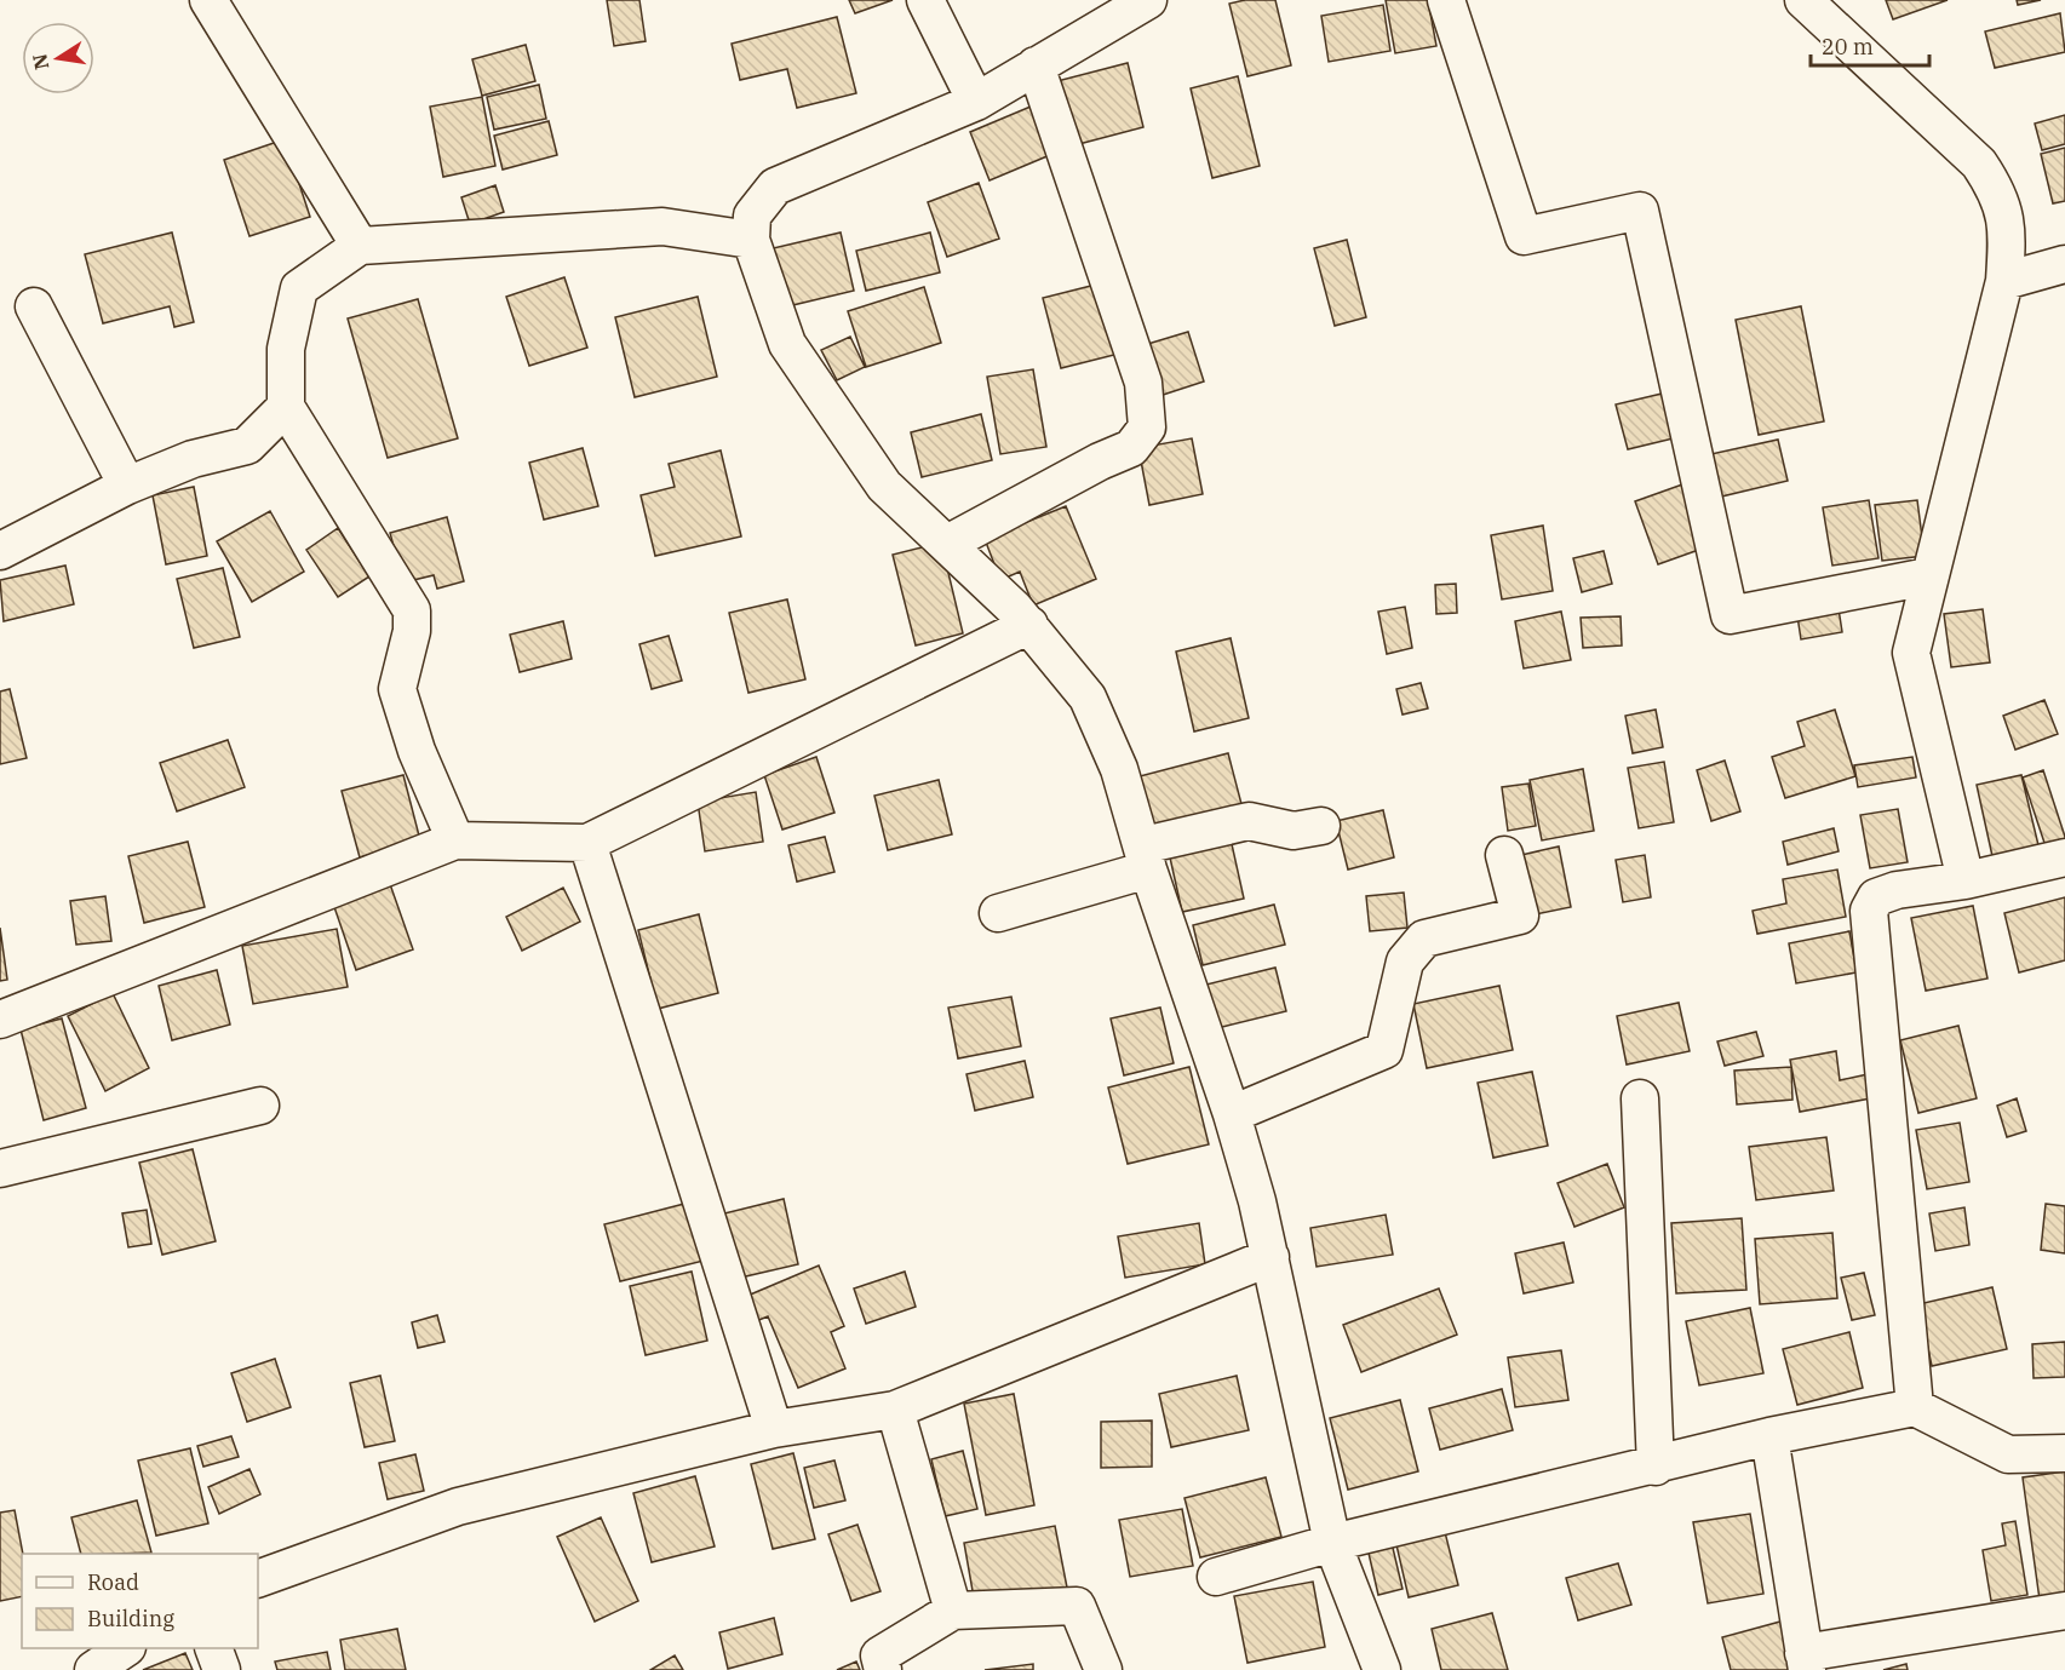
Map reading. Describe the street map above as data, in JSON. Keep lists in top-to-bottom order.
{
  "legend": ["Road", "Building"],
  "scale_bar": "20 m",
  "north": "left"
}
